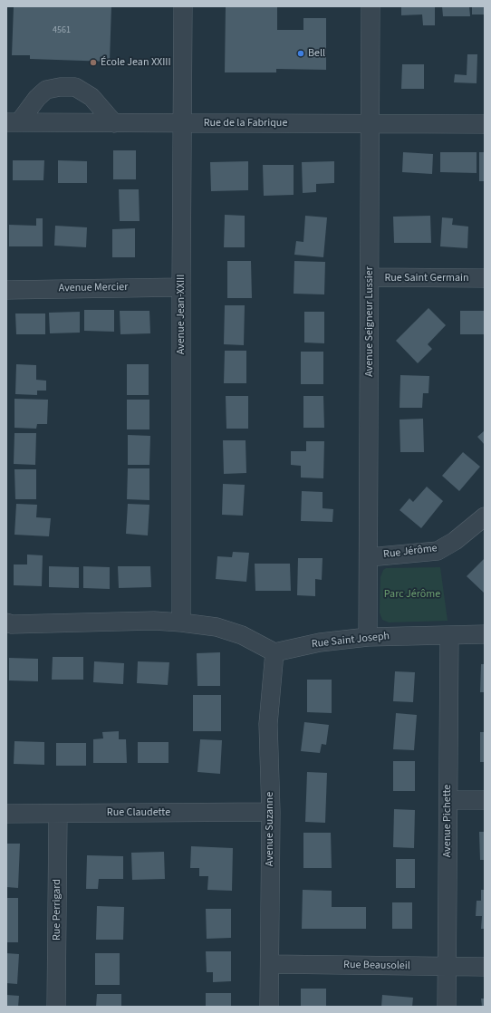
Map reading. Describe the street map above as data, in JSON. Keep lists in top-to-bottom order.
{
  "streets": {
    "street": [
      "Rue de la Fabrique",
      "Rue Saint Germain",
      "Avenue Mercier",
      "Avenue Jean-XXIII",
      "Avenue Seigneur Lussier",
      "Rue Jérôme",
      "Rue Saint Joseph",
      "Rue Claudette",
      "Avenue Pichette",
      "Avenue Suzanne",
      "Rue Perrigard",
      "Rue Beausoleil"
    ]
  },
  "crossings": [
    ["Rue de la Fabrique", "Avenue Jean-XXIII"],
    ["Rue de la Fabrique", "Avenue Seigneur Lussier"],
    ["Rue Saint Germain", "Avenue Seigneur Lussier"],
    ["Avenue Mercier", "Avenue Jean-XXIII"],
    ["Avenue Seigneur Lussier", "Rue Jérôme"],
    ["Avenue Seigneur Lussier", "Rue Saint Joseph"],
    ["Rue Saint Joseph", "Avenue Pichette"],
    ["Rue Saint Joseph", "Avenue Suzanne"],
    ["Rue Claudette", "Avenue Suzanne"],
    ["Rue Claudette", "Rue Perrigard"],
    ["Avenue Pichette", "Rue Beausoleil"],
    ["Avenue Suzanne", "Rue Beausoleil"]
  ],
  "parks": ["Parc Jérôme"],
  "places": ["Bell", "École Jean XXIII"],
  "house_numbers": ["4561"]
}
